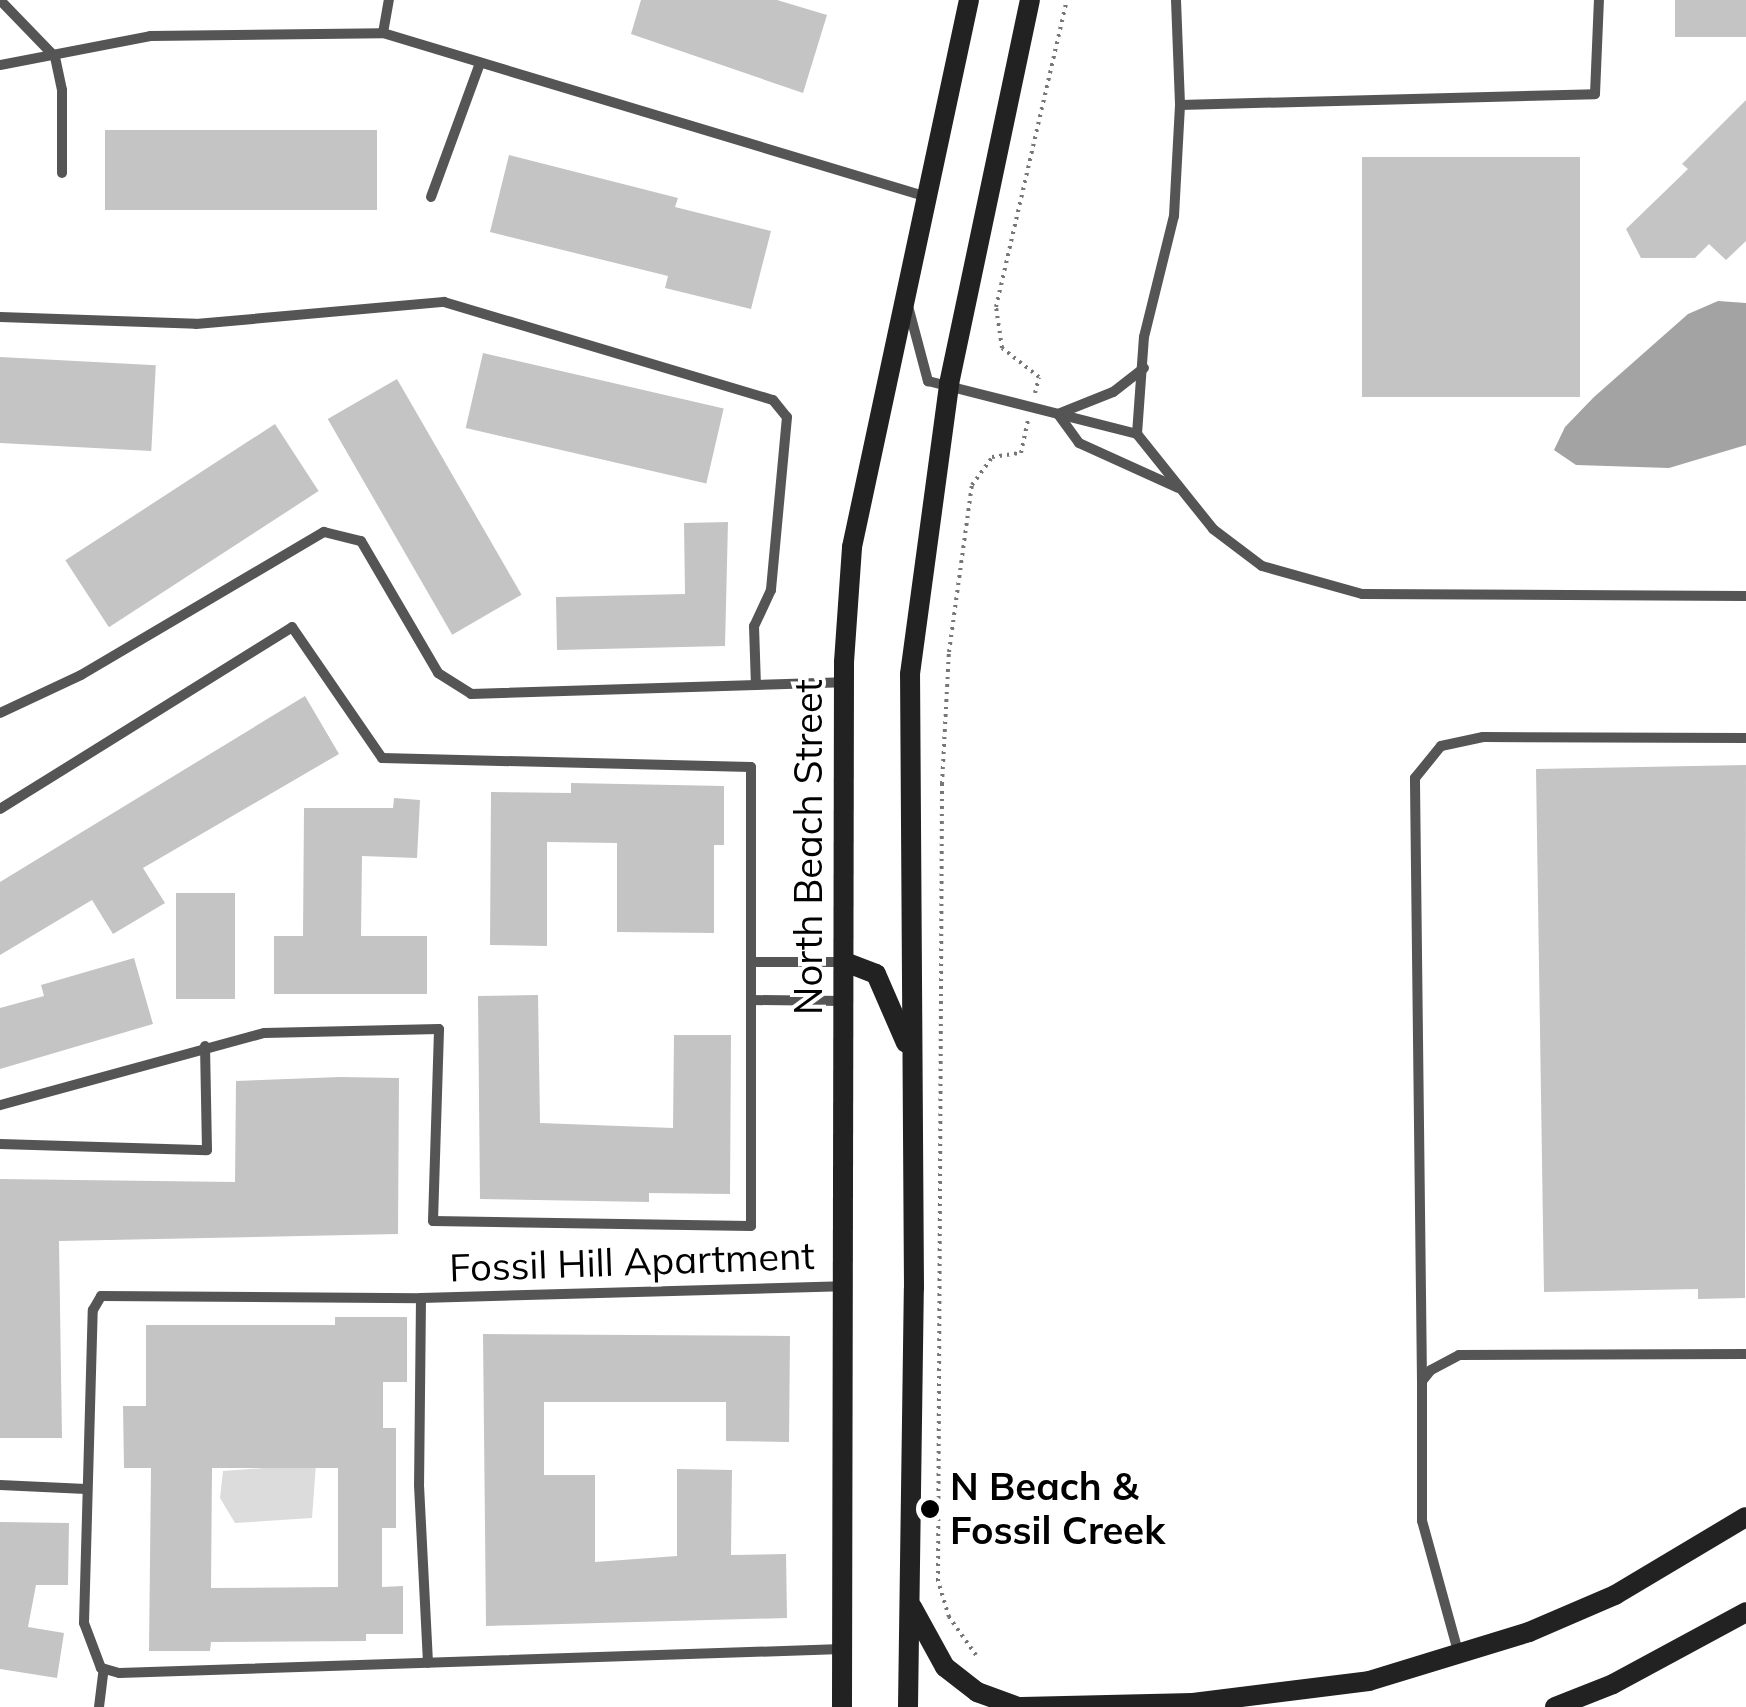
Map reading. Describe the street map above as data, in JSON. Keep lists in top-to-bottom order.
{
  "streets": {
    "main road": ["North Beach Street"],
    "lane": ["Fossil Hill Apartment"]
  },
  "crossings": [
    ["North Beach Street", "Fossil Hill Apartment"]
  ],
  "places": ["N Beach & Fossil Creek"]
}
